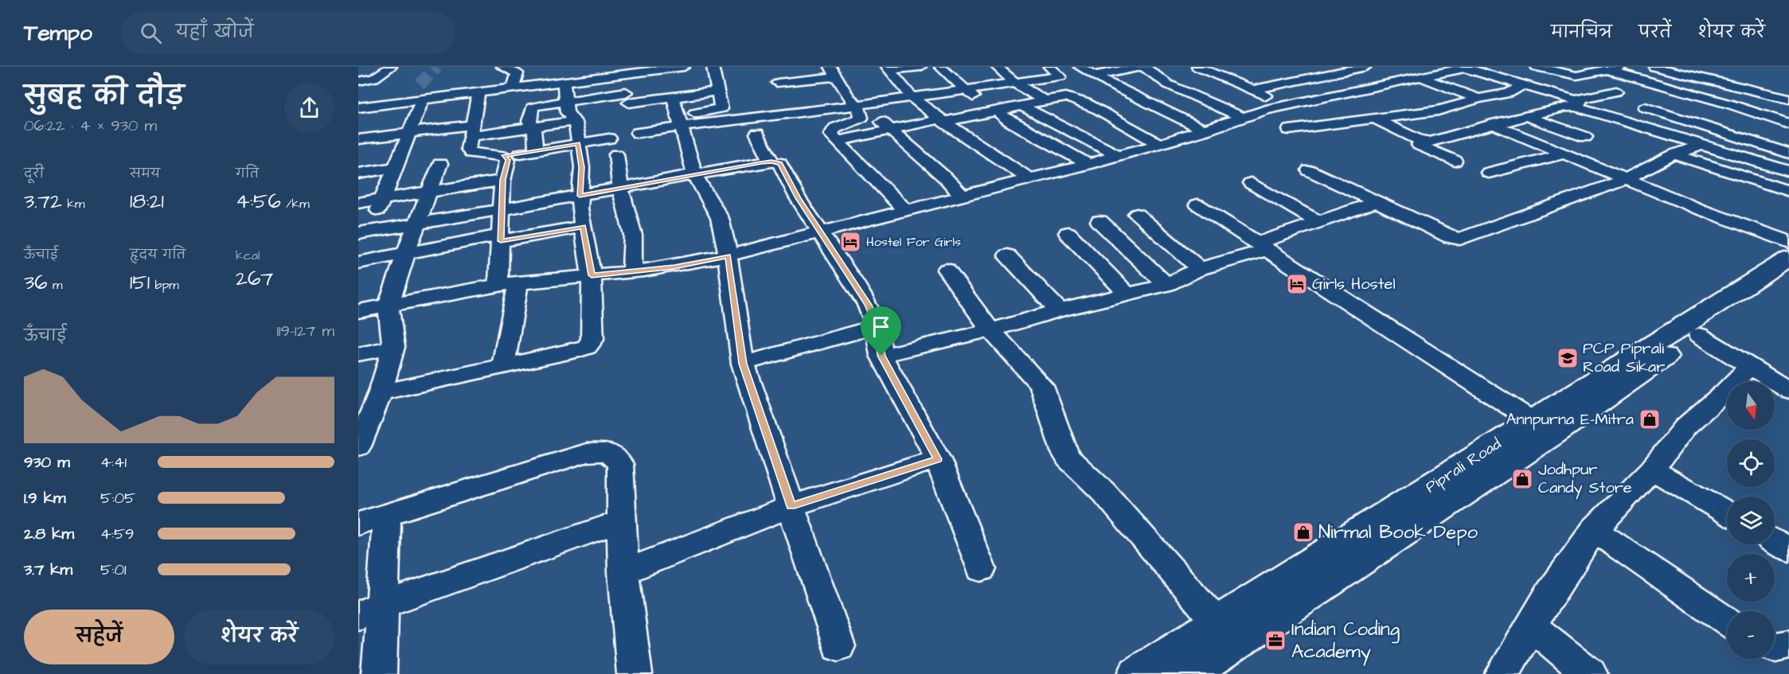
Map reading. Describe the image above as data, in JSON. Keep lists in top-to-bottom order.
{
  "streets": {
    "main road": ["Piprali Road"]
  },
  "places": {
    "hotel": ["Hostel For Girls", "Girls Hostel"],
    "school or university": ["PCP Piprali Road Sikar"],
    "shop": ["Annpurna E-Mitra", "Jodhpur Candy Store", "Nirmal Book Depo"],
    "office": ["Indian Coding Academy"]
  },
  "north": "bottom",
  "page": {
    "header": "Tempo",
    "search": "यहाँ खोजें",
    "nav": ["मानचित्र", "परतें", "शेयर करें"],
    "heading": ["सुबह की दौड़", "06:22 · 4 × 930 m"],
    "stats": [
      ["दूरी", "3.72 km"],
      ["समय", "18:21"],
      ["गति", "4:56 /km"],
      ["ऊँचाई", "36 m"],
      ["हृदय गति", "151 bpm"],
      ["kcal", "267"]
    ],
    "chart": ["ऊँचाई", "119–127 m"],
    "map_buttons": ["+", "−"],
    "list": [
      {
        "name": "930 m",
        "note": "4:41"
      },
      {
        "name": "1.9 km",
        "note": "5:05"
      },
      {
        "name": "2.8 km",
        "note": "4:59"
      },
      {
        "name": "3.7 km",
        "note": "5:01"
      }
    ],
    "buttons": ["सहेजें", "शेयर करें"]
  }
}
